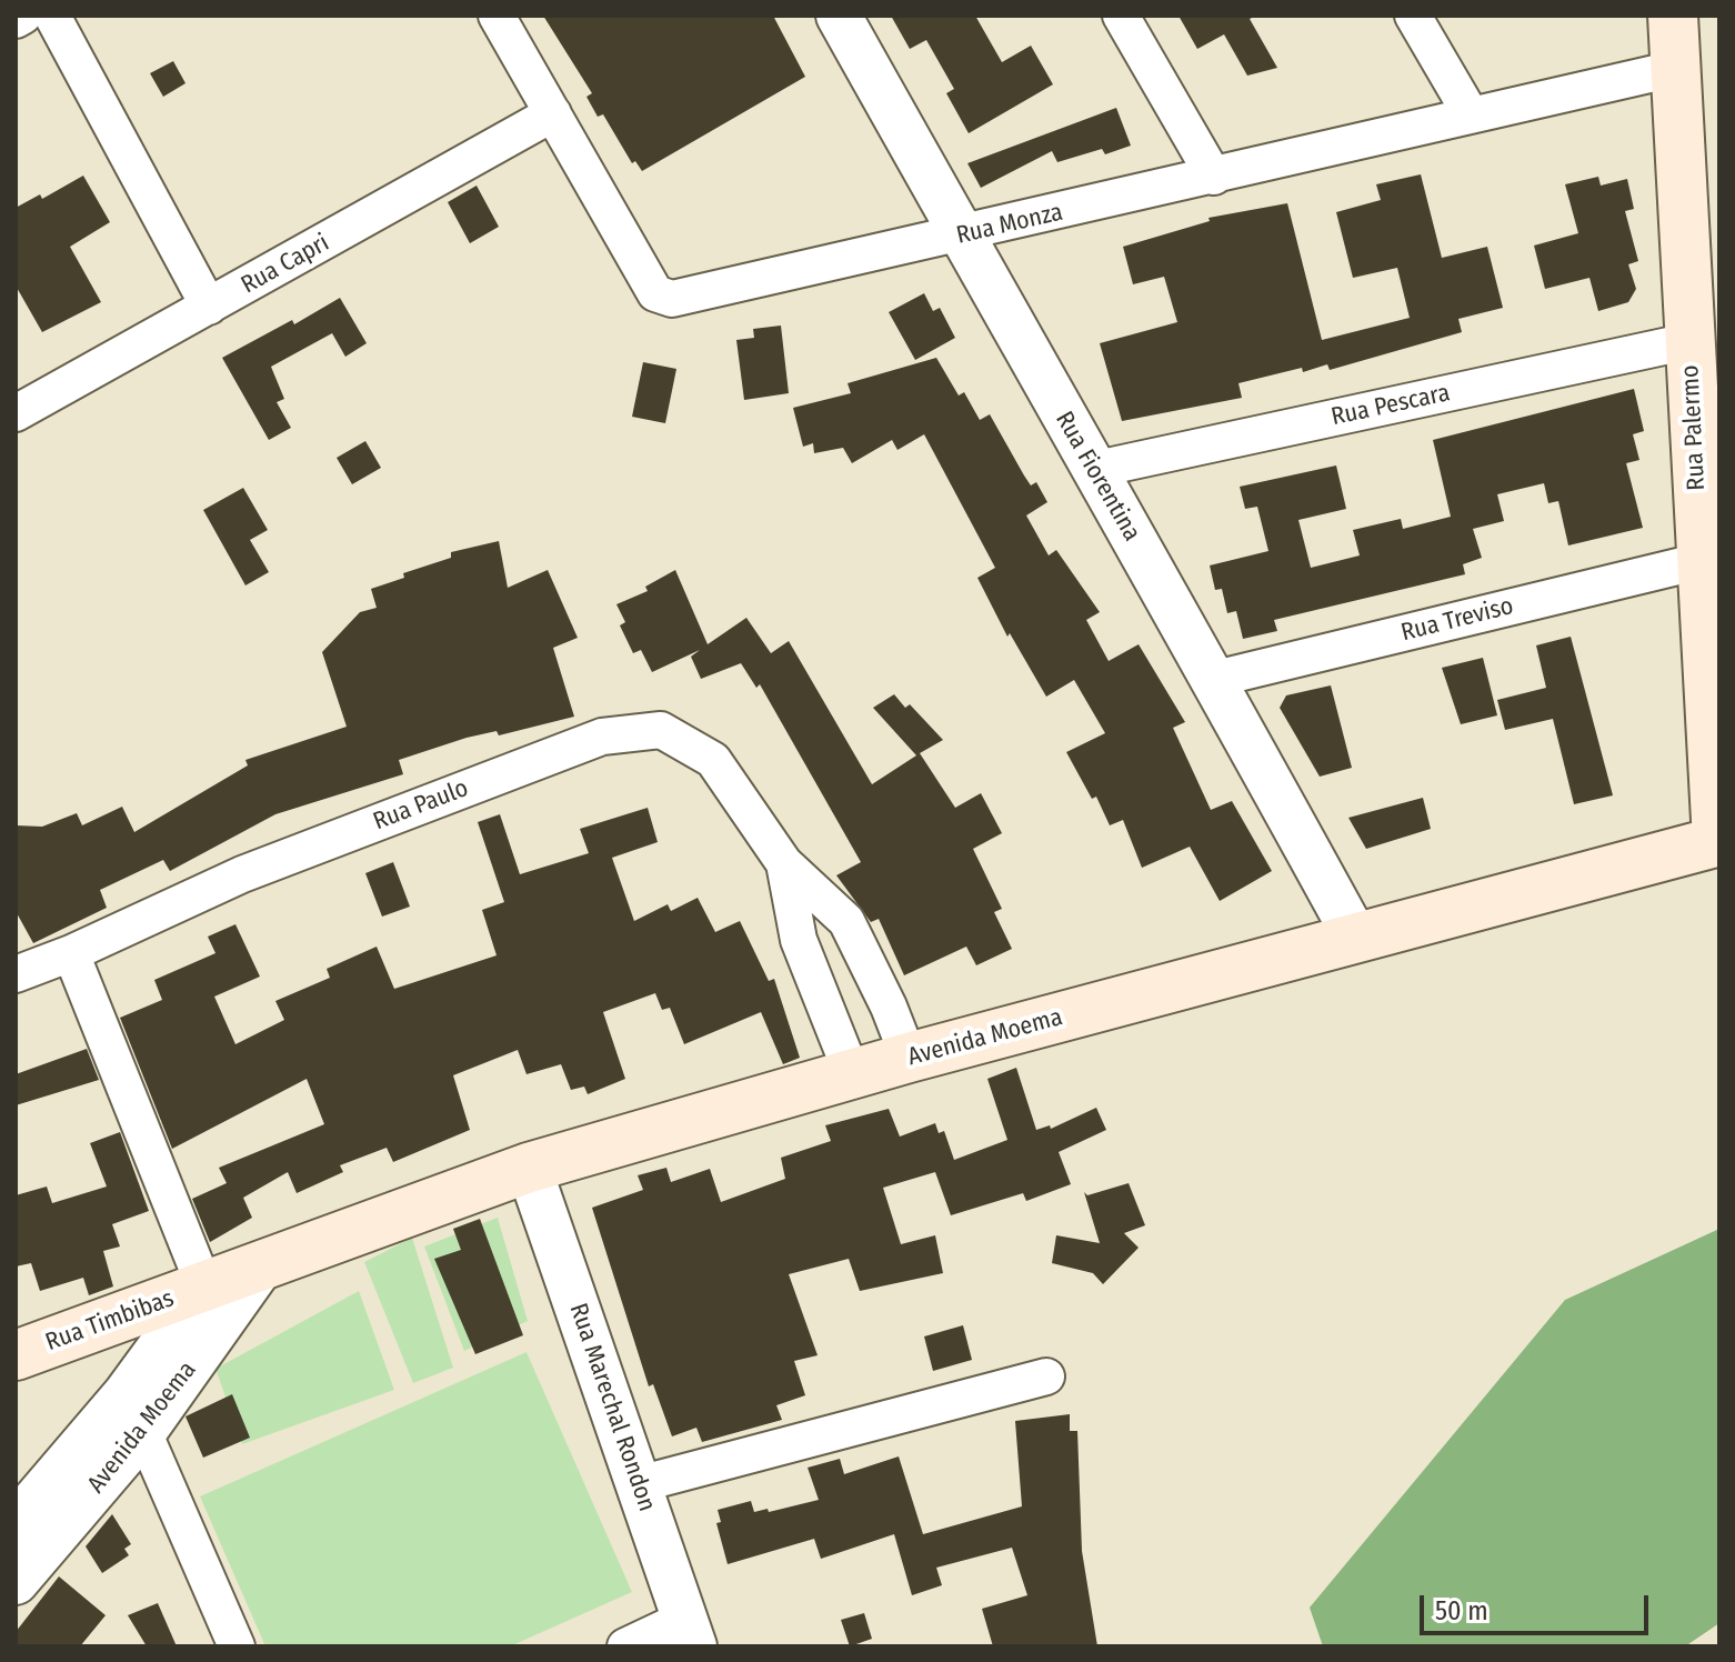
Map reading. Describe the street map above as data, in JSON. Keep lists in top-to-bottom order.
{
  "streets": {
    "main road": ["Rua Palermo", "Avenida Moema", "Rua Timbibas"],
    "street": [
      "Rua Monza",
      "Rua Capri",
      "Rua Pescara",
      "Rua Fiorentina",
      "Rua Treviso",
      "Rua Paulo",
      "Rua Marechal Rondon"
    ]
  },
  "crossings": [
    ["Rua Monza", "Rua Capri"],
    ["Rua Monza", "Rua Palermo"],
    ["Rua Monza", "Rua Fiorentina"],
    ["Rua Pescara", "Rua Palermo"],
    ["Rua Pescara", "Rua Fiorentina"],
    ["Rua Palermo", "Rua Treviso"],
    ["Rua Palermo", "Avenida Moema"],
    ["Rua Fiorentina", "Rua Treviso"],
    ["Rua Fiorentina", "Avenida Moema"],
    ["Rua Paulo", "Avenida Moema"],
    ["Avenida Moema", "Rua Timbibas"],
    ["Avenida Moema", "Rua Marechal Rondon"]
  ],
  "scale_bar": "50 m"
}
